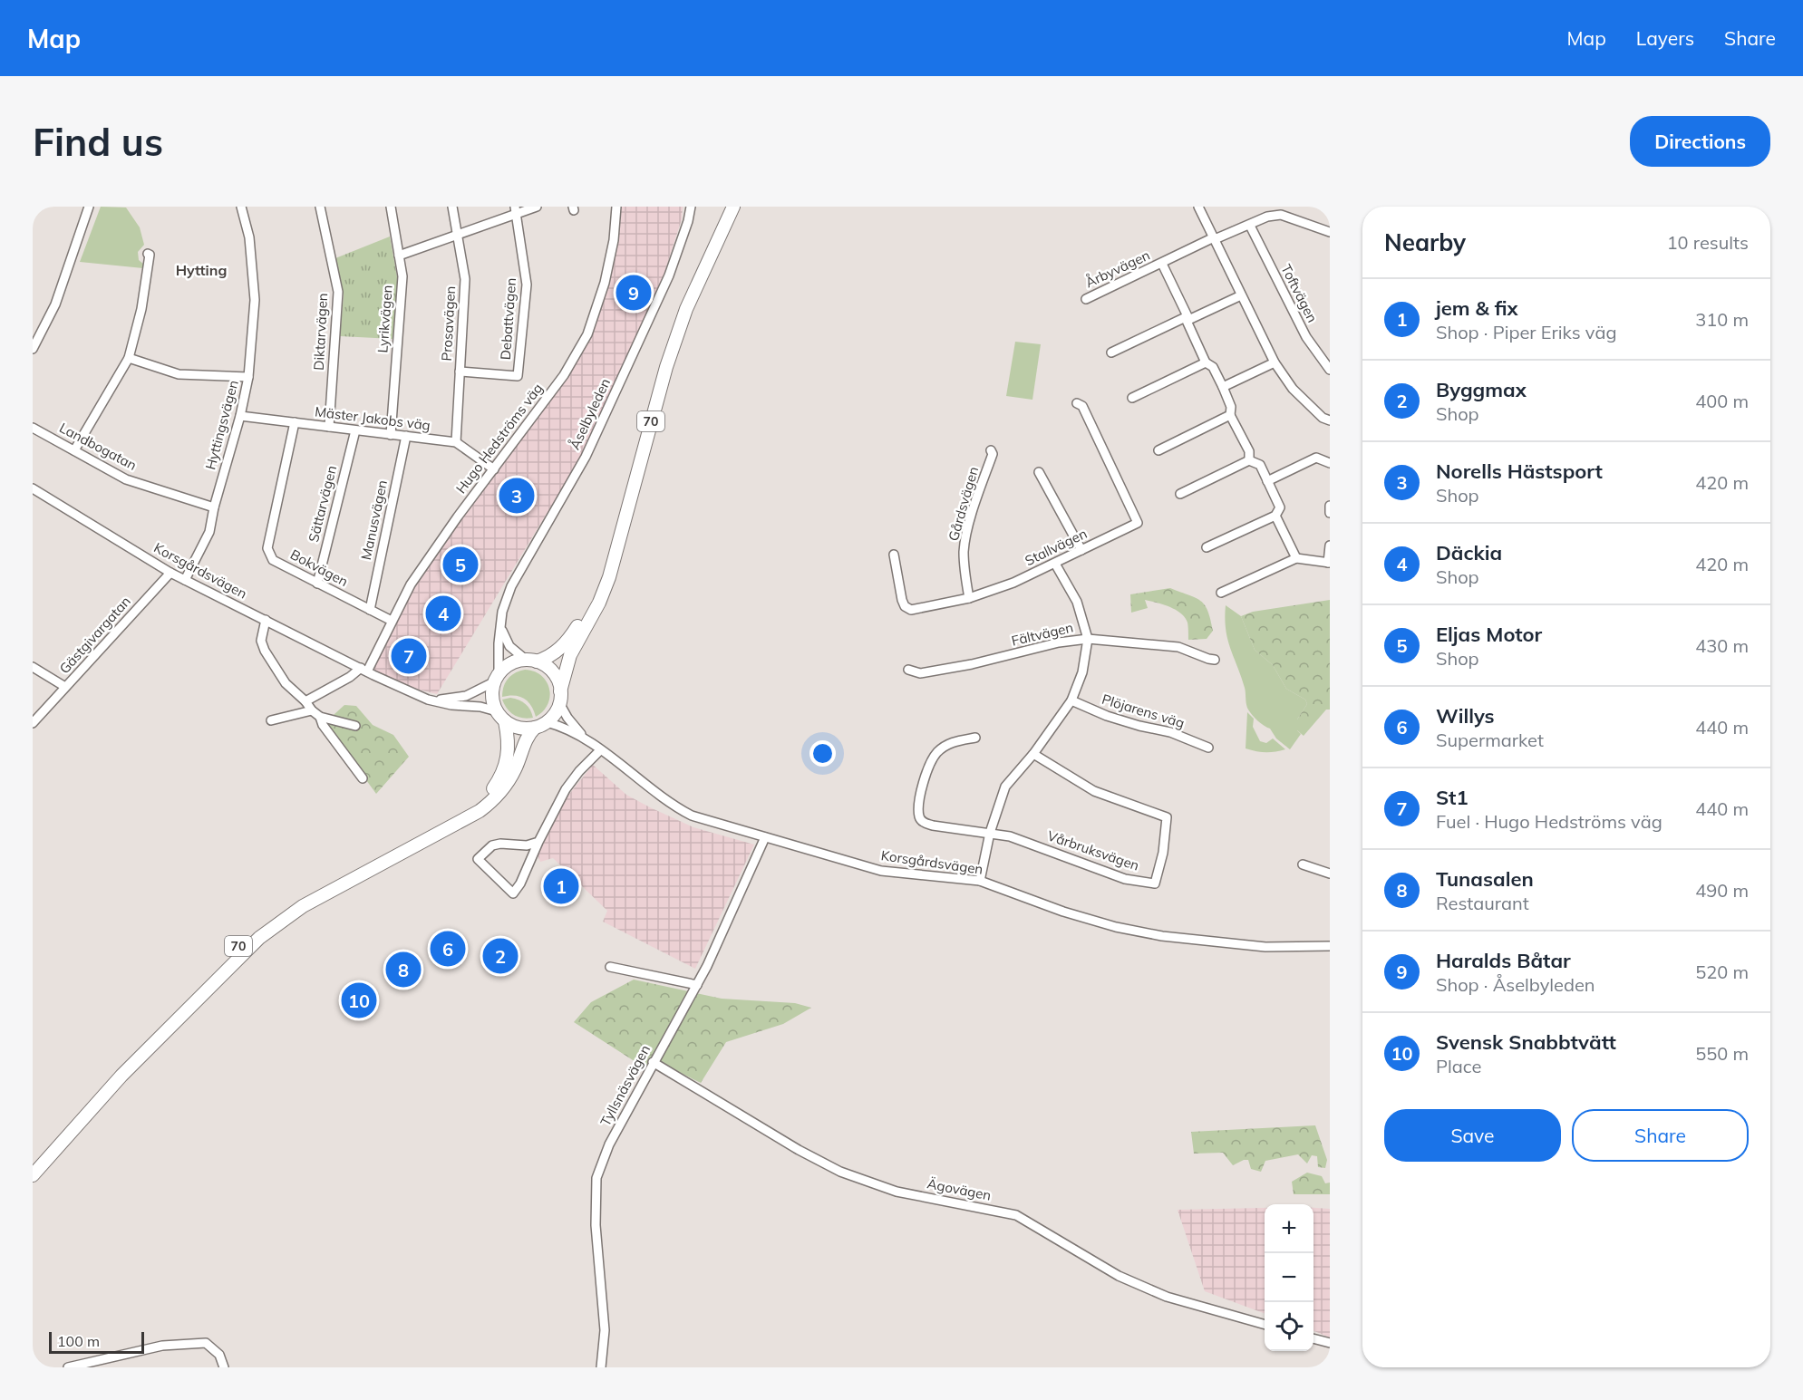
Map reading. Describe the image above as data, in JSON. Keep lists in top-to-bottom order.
{
  "streets": {
    "highway": ["70"],
    "street": [
      "Årbyvägen",
      "Toftvägen",
      "Lyrikvägen",
      "Debattvägen",
      "Prosavägen",
      "Diktarvägen",
      "Åselbyleden",
      "Mäster Jakobs väg",
      "Hyttingsvägen",
      "Hugo Hedströms väg",
      "Landbogatan",
      "Sättarvägen",
      "Gårdsvägen",
      "Manusvägen",
      "Stallvägen",
      "Bokvägen",
      "Korsgårdsvägen",
      "Fältvägen",
      "Gästgivargatan",
      "Plöjarens väg",
      "Vårbruksvägen",
      "Tyllsnäsvägen",
      "Ägovägen"
    ]
  },
  "crossings": [
    ["Årbyvägen", "Toftvägen"],
    ["Lyrikvägen", "Mäster Jakobs väg"],
    ["Debattvägen", "Prosavägen"],
    ["Prosavägen", "Mäster Jakobs väg"],
    ["Diktarvägen", "Mäster Jakobs väg"],
    ["Åselbyleden", "70"],
    ["Åselbyleden", "Korsgårdsvägen"],
    ["Mäster Jakobs väg", "Hyttingsvägen"],
    ["Mäster Jakobs väg", "Hugo Hedströms väg"],
    ["Mäster Jakobs väg", "Sättarvägen"],
    ["Mäster Jakobs väg", "Manusvägen"],
    ["Mäster Jakobs väg", "Bokvägen"],
    ["70", "Korsgårdsvägen"],
    ["Hyttingsvägen", "Landbogatan"],
    ["Hyttingsvägen", "Korsgårdsvägen"],
    ["Hugo Hedströms väg", "Bokvägen"],
    ["Hugo Hedströms väg", "Korsgårdsvägen"],
    ["Sättarvägen", "Bokvägen"],
    ["Gårdsvägen", "Stallvägen"],
    ["Manusvägen", "Bokvägen"],
    ["Korsgårdsvägen", "Gästgivargatan"],
    ["Korsgårdsvägen", "Tyllsnäsvägen"],
    ["Tyllsnäsvägen", "Ägovägen"]
  ],
  "districts": ["Hytting"],
  "scale_bar": "100 m",
  "page": {
    "header": "Map",
    "nav": ["Map", "Layers", "Share"],
    "buttons": [
      "Directions",
      ["Save", "Share"]
    ],
    "title": "Find us",
    "heading": ["Nearby", "10 results"],
    "pins": [
      "9",
      "3",
      "5",
      "4",
      "7",
      "1",
      "6",
      "2",
      "8",
      "10"
    ],
    "list": [
      {
        "mark": "1",
        "name": "jem & fix",
        "note": "Shop · Piper Eriks väg",
        "value": "310 m"
      },
      {
        "mark": "2",
        "name": "Byggmax",
        "note": "Shop",
        "value": "400 m"
      },
      {
        "mark": "3",
        "name": "Norells Hästsport",
        "note": "Shop",
        "value": "420 m"
      },
      {
        "mark": "4",
        "name": "Däckia",
        "note": "Shop",
        "value": "420 m"
      },
      {
        "mark": "5",
        "name": "Eljas Motor",
        "note": "Shop",
        "value": "430 m"
      },
      {
        "mark": "6",
        "name": "Willys",
        "note": "Supermarket",
        "value": "440 m"
      },
      {
        "mark": "7",
        "name": "St1",
        "note": "Fuel · Hugo Hedströms väg",
        "value": "440 m"
      },
      {
        "mark": "8",
        "name": "Tunasalen",
        "note": "Restaurant",
        "value": "490 m"
      },
      {
        "mark": "9",
        "name": "Haralds Båtar",
        "note": "Shop · Åselbyleden",
        "value": "520 m"
      },
      {
        "mark": "10",
        "name": "Svensk Snabbtvätt",
        "note": "Place",
        "value": "550 m"
      }
    ],
    "map_buttons": ["+", "−"],
    "scale": "100 m"
  }
}
